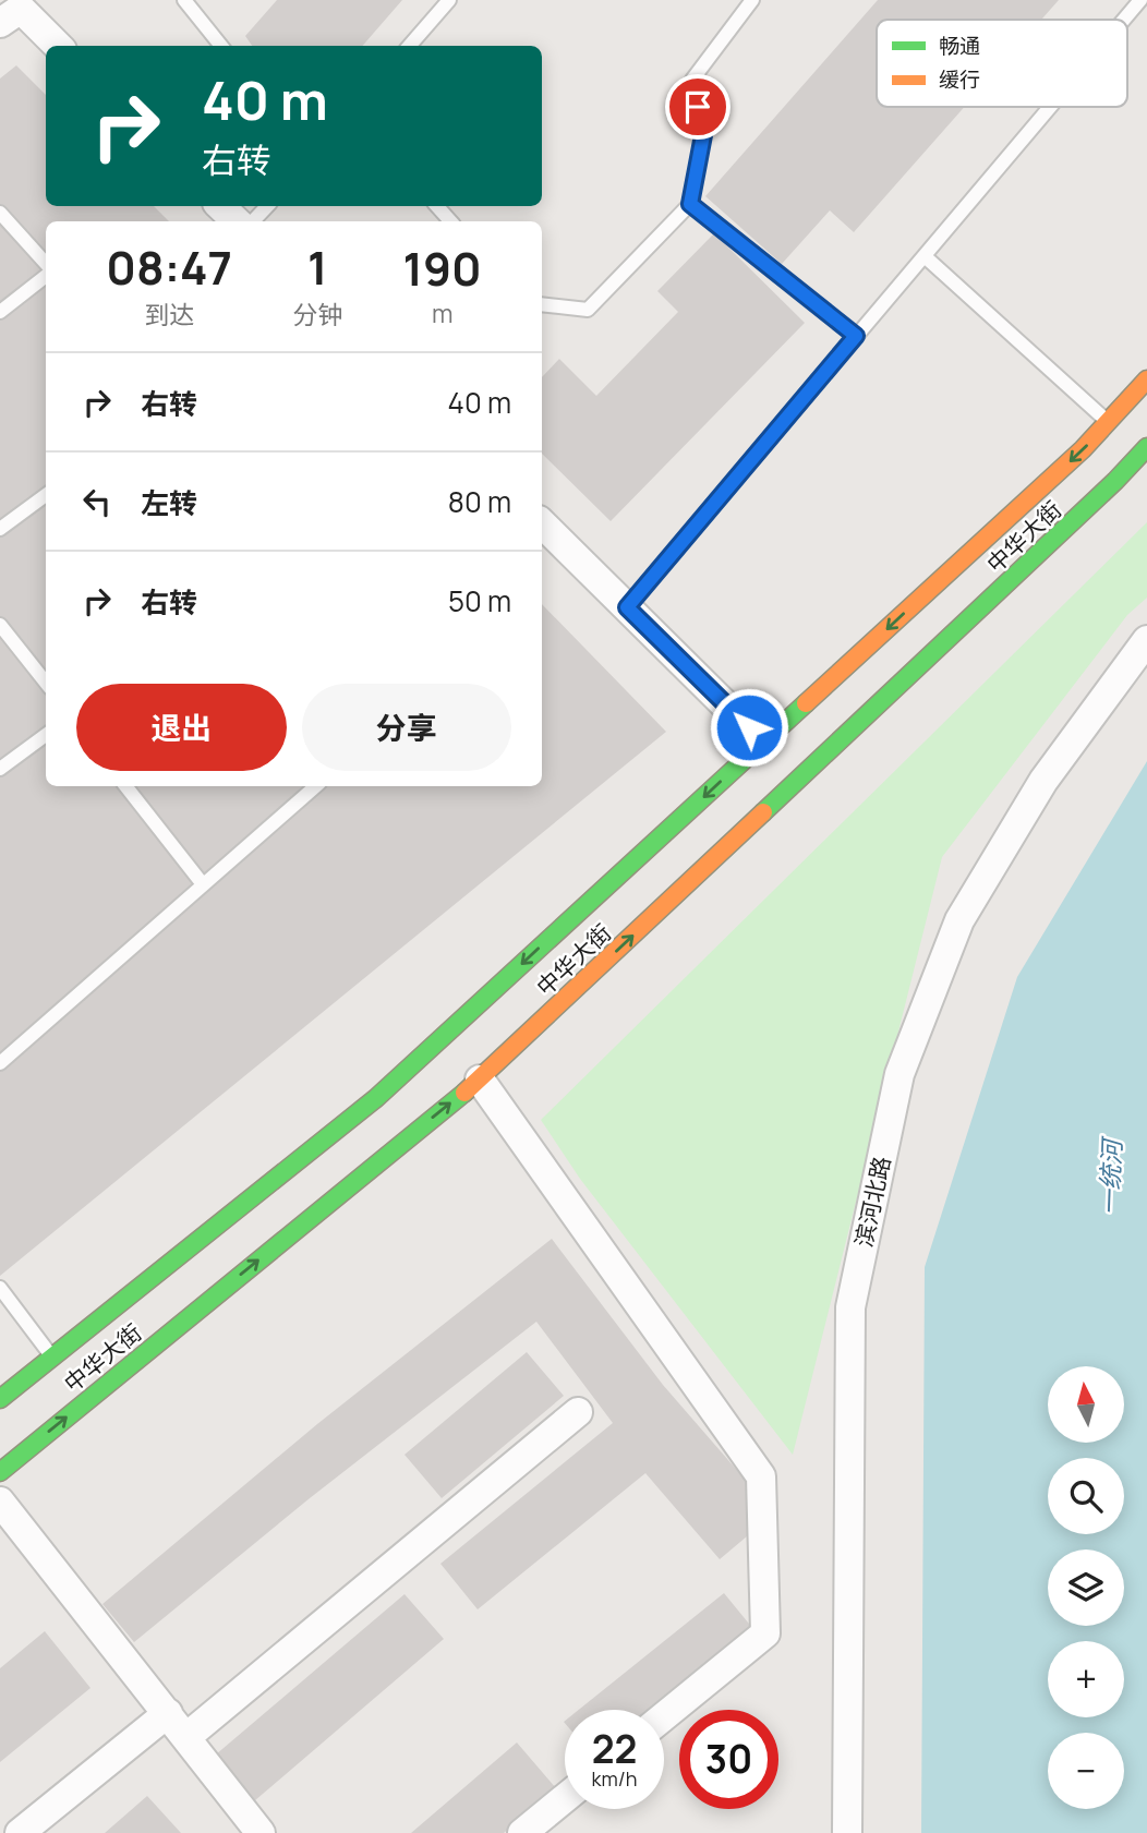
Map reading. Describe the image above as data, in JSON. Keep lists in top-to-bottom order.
{
  "streets": {
    "main road": ["中华大街"],
    "street": ["滨河北路"]
  },
  "water": ["一统河"],
  "legend": ["畅通", "缓行"],
  "north": "top",
  "page": {
    "turn": ["40 m", "右转"],
    "eta": [
      "08:47",
      "到达",
      "1",
      "分钟",
      "190",
      "m"
    ],
    "list": [
      {
        "name": "右转",
        "value": "40 m"
      },
      {
        "name": "左转",
        "value": "80 m"
      },
      {
        "name": "右转",
        "value": "50 m"
      }
    ],
    "buttons": ["退出", "分享"],
    "map_buttons": ["+", "−"],
    "speed": "22 km/h",
    "limit": "30"
  }
}
